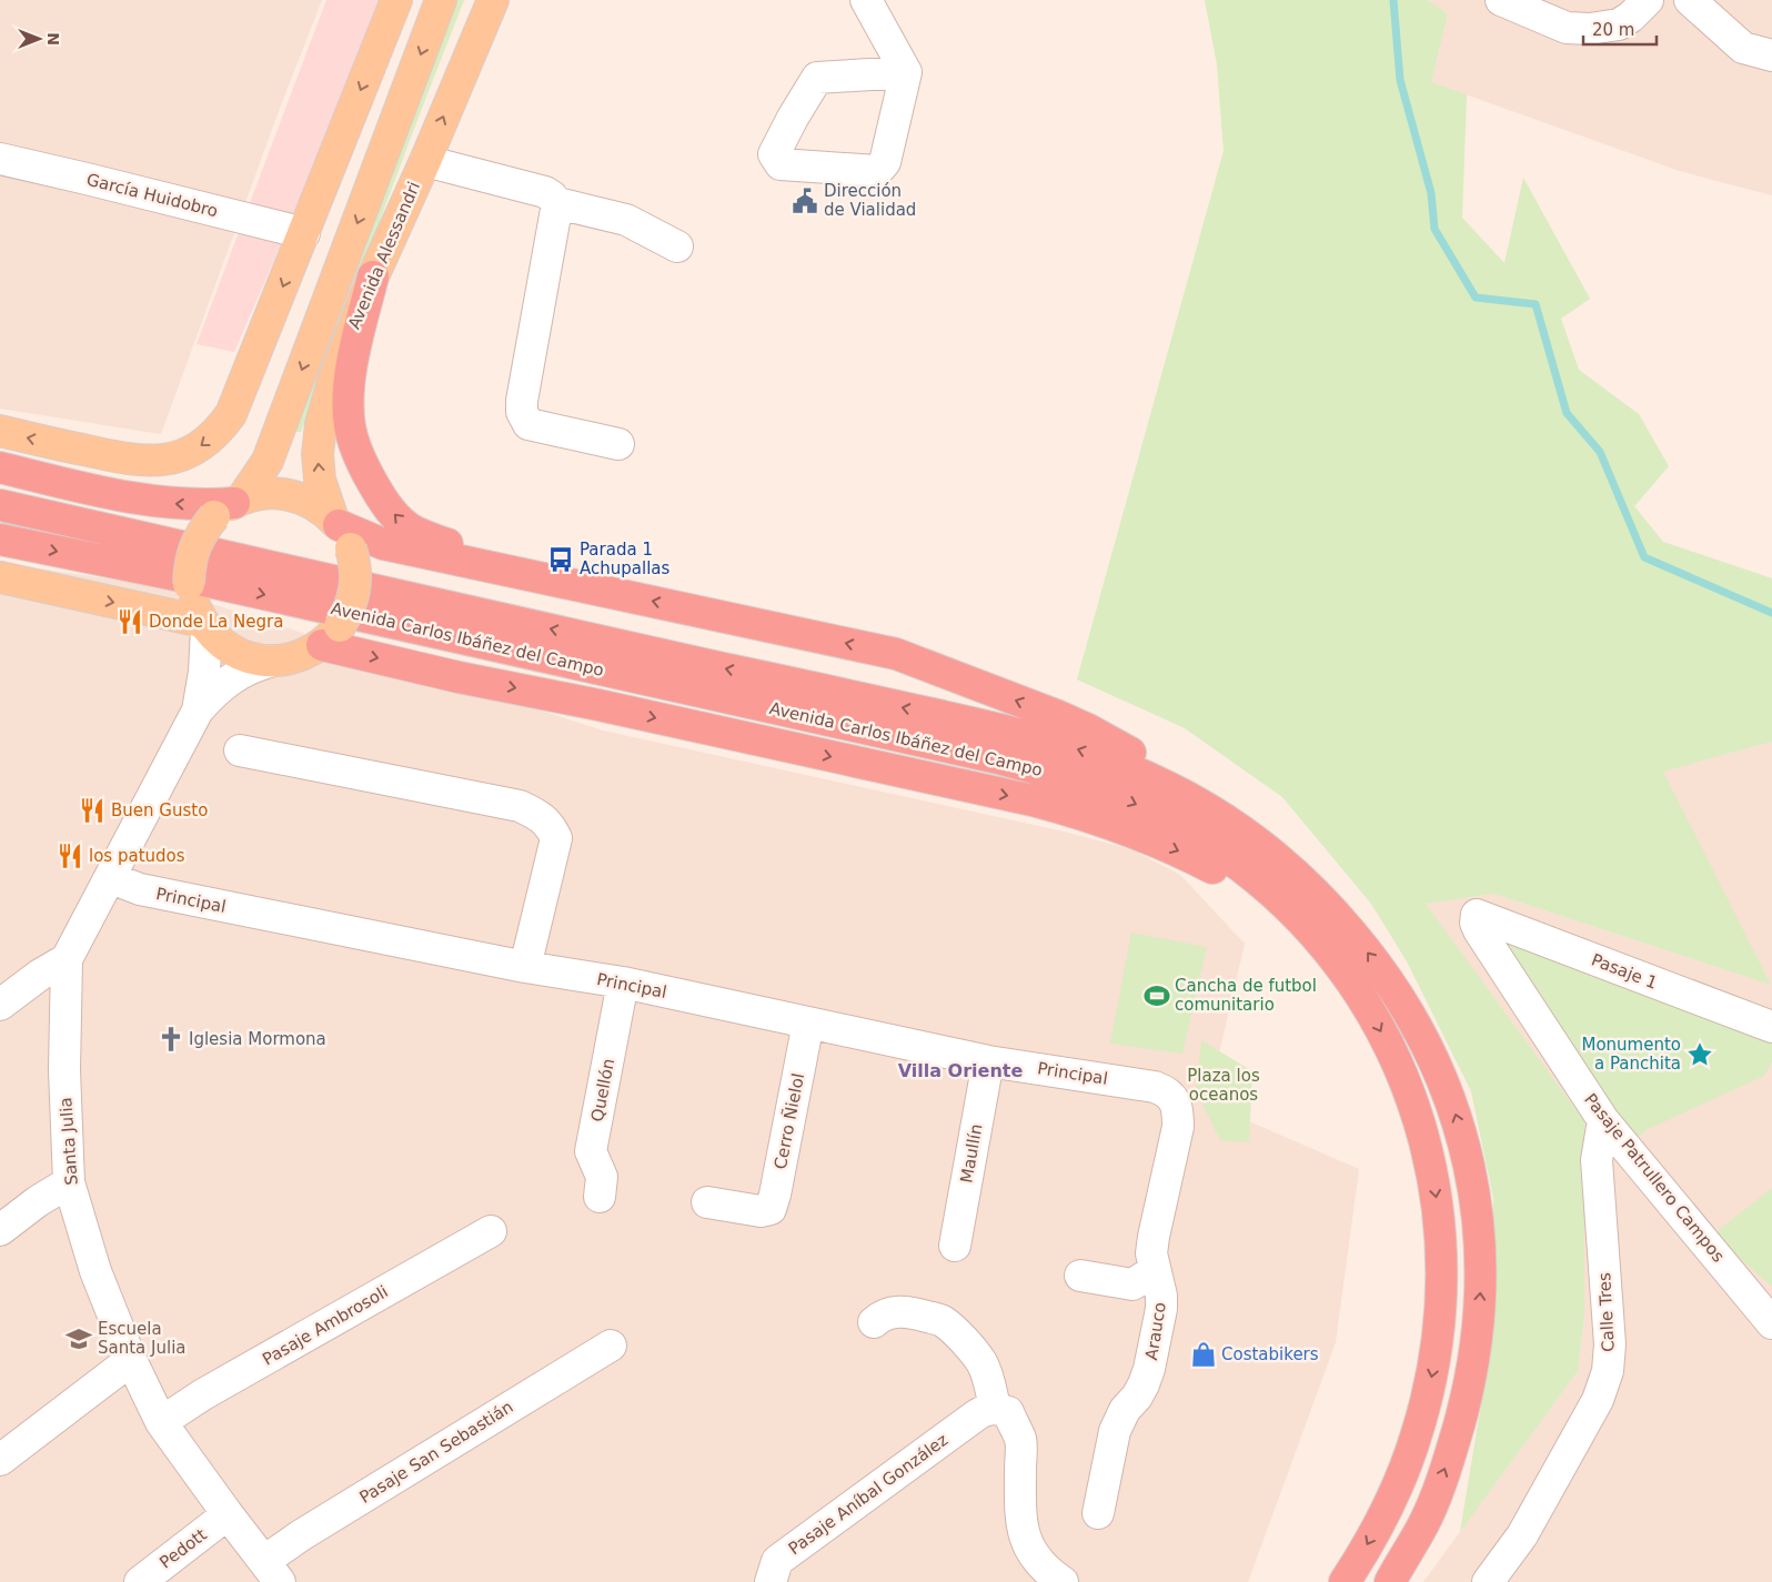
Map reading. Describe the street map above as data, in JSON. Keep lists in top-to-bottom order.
{
  "streets": {
    "highway": ["Avenida Carlos Ibáñez del Campo"],
    "main road": ["Avenida Alessandri"],
    "street": [
      "García Huidobro",
      "Principal",
      "Pasaje 1",
      "Quellón",
      "Cerro Ñielol",
      "Santa Julia",
      "Maullín",
      "Pasaje Patrullero Campos",
      "Calle Tres",
      "Pasaje Ambrosoli",
      "Arauco",
      "Pasaje San Sebastián",
      "Pasaje Aníbal González",
      "Pedott"
    ]
  },
  "crossings": [
    ["Avenida Alessandri", "Santa Julia"],
    ["Principal", "Quellón"],
    ["Principal", "Cerro Ñielol"],
    ["Principal", "Santa Julia"],
    ["Principal", "Maullín"],
    ["Principal", "Arauco"],
    ["Pasaje 1", "Pasaje Patrullero Campos"],
    ["Santa Julia", "Pasaje Ambrosoli"],
    ["Santa Julia", "Pasaje San Sebastián"],
    ["Santa Julia", "Pedott"],
    ["Pasaje Patrullero Campos", "Calle Tres"]
  ],
  "districts": ["Villa Oriente"],
  "parks": ["Plaza los oceanos"],
  "places": {
    "public building": ["Dirección de Vialidad"],
    "bus stop": ["Parada 1 Achupallas"],
    "restaurant": ["Donde La Negra", "Buen Gusto", "los patudos"],
    "sports": ["Cancha de futbol comunitario"],
    "church": ["Iglesia Mormona"],
    "place": ["Monumento a Panchita"],
    "school or university": ["Escuela Santa Julia"],
    "shop": ["Costabikers"]
  },
  "scale_bar": "20 m",
  "north": "right"
}
